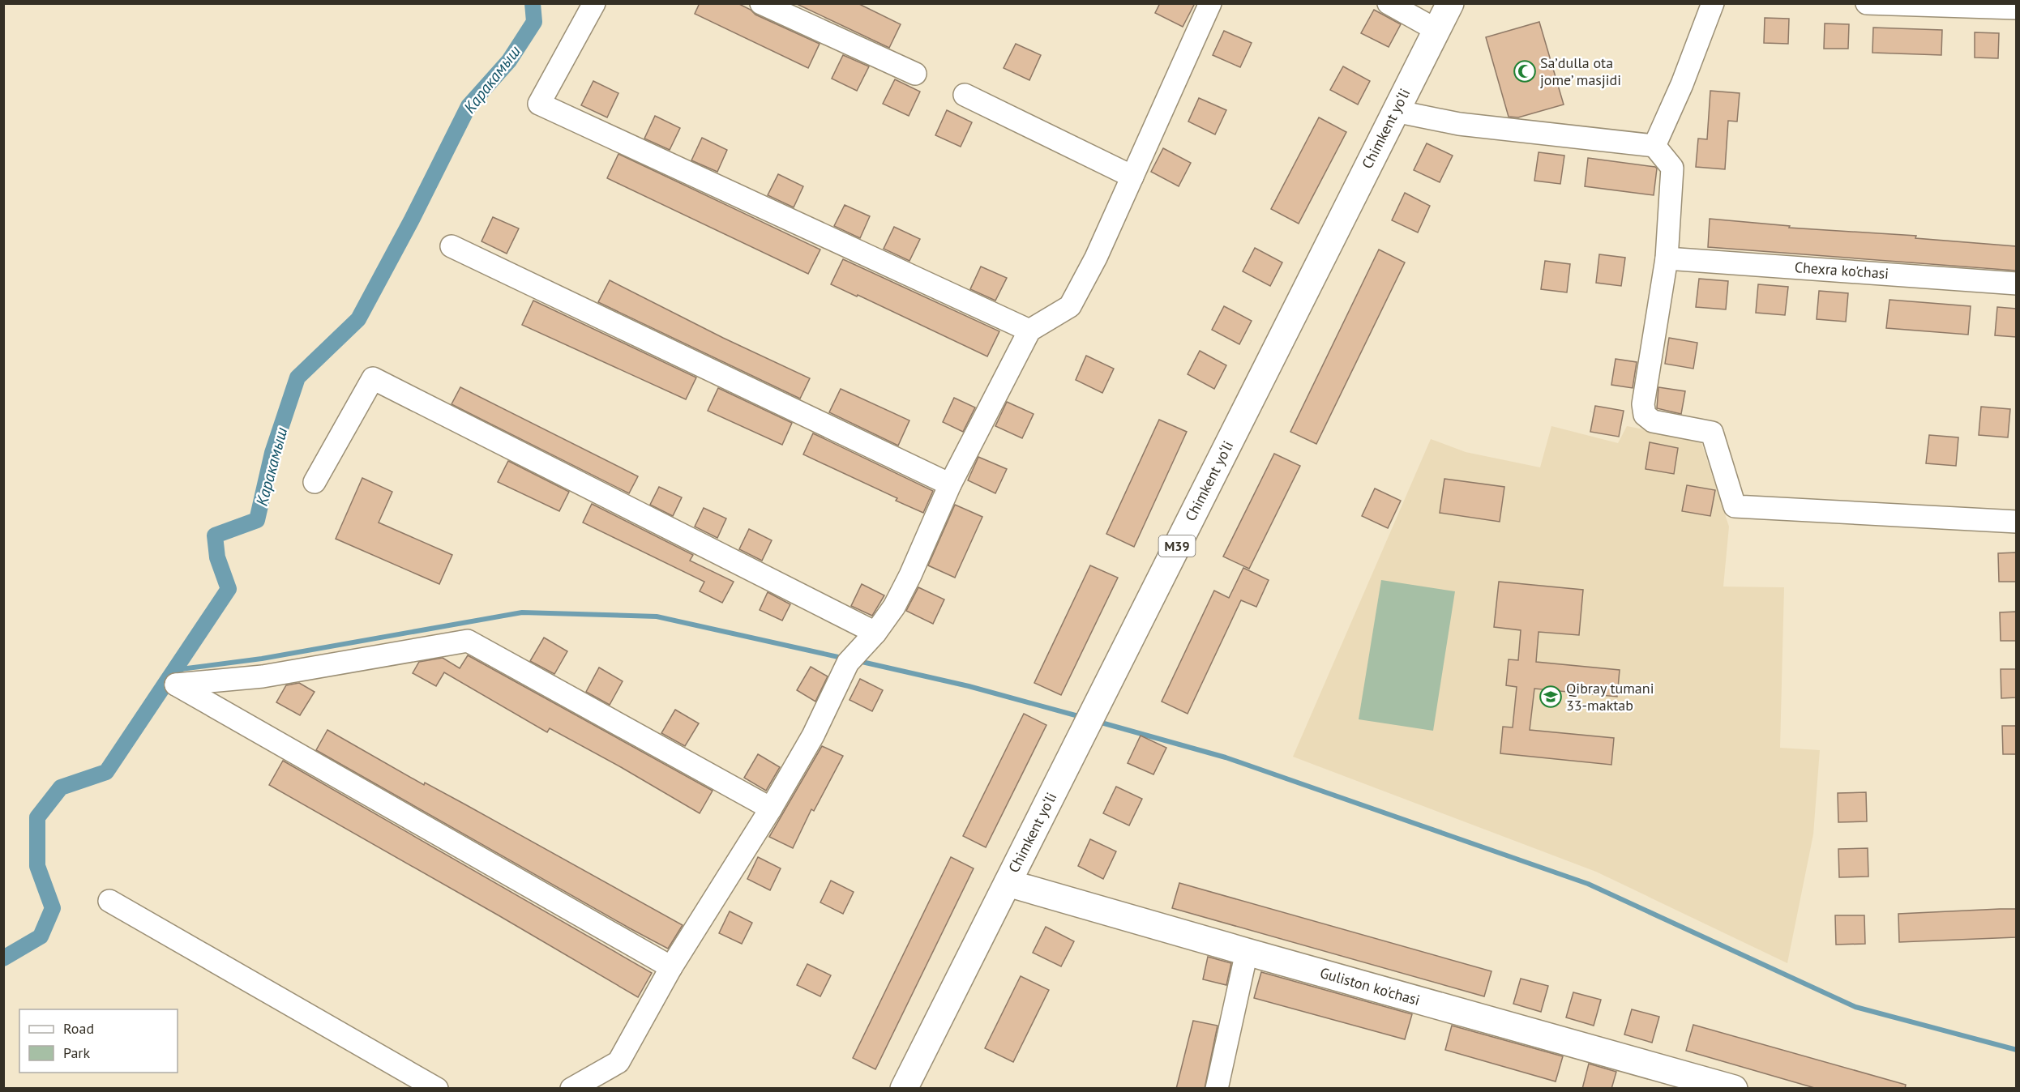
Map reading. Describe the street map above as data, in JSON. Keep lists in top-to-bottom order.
{
  "streets": {
    "main road": ["Chimkent yo‘li", "M39", "Guliston ko'chasi"],
    "street": ["Chexra ko'chasi"]
  },
  "crossings": [
    ["Chimkent yo‘li", "Guliston ko'chasi"]
  ],
  "water": ["Каракамыш"],
  "places": {
    "mosque": ["Sa’dulla ota jome’ masjidi"],
    "school or university": ["Qibray tumani 33-maktab"]
  },
  "legend": ["Road", "Park"]
}
